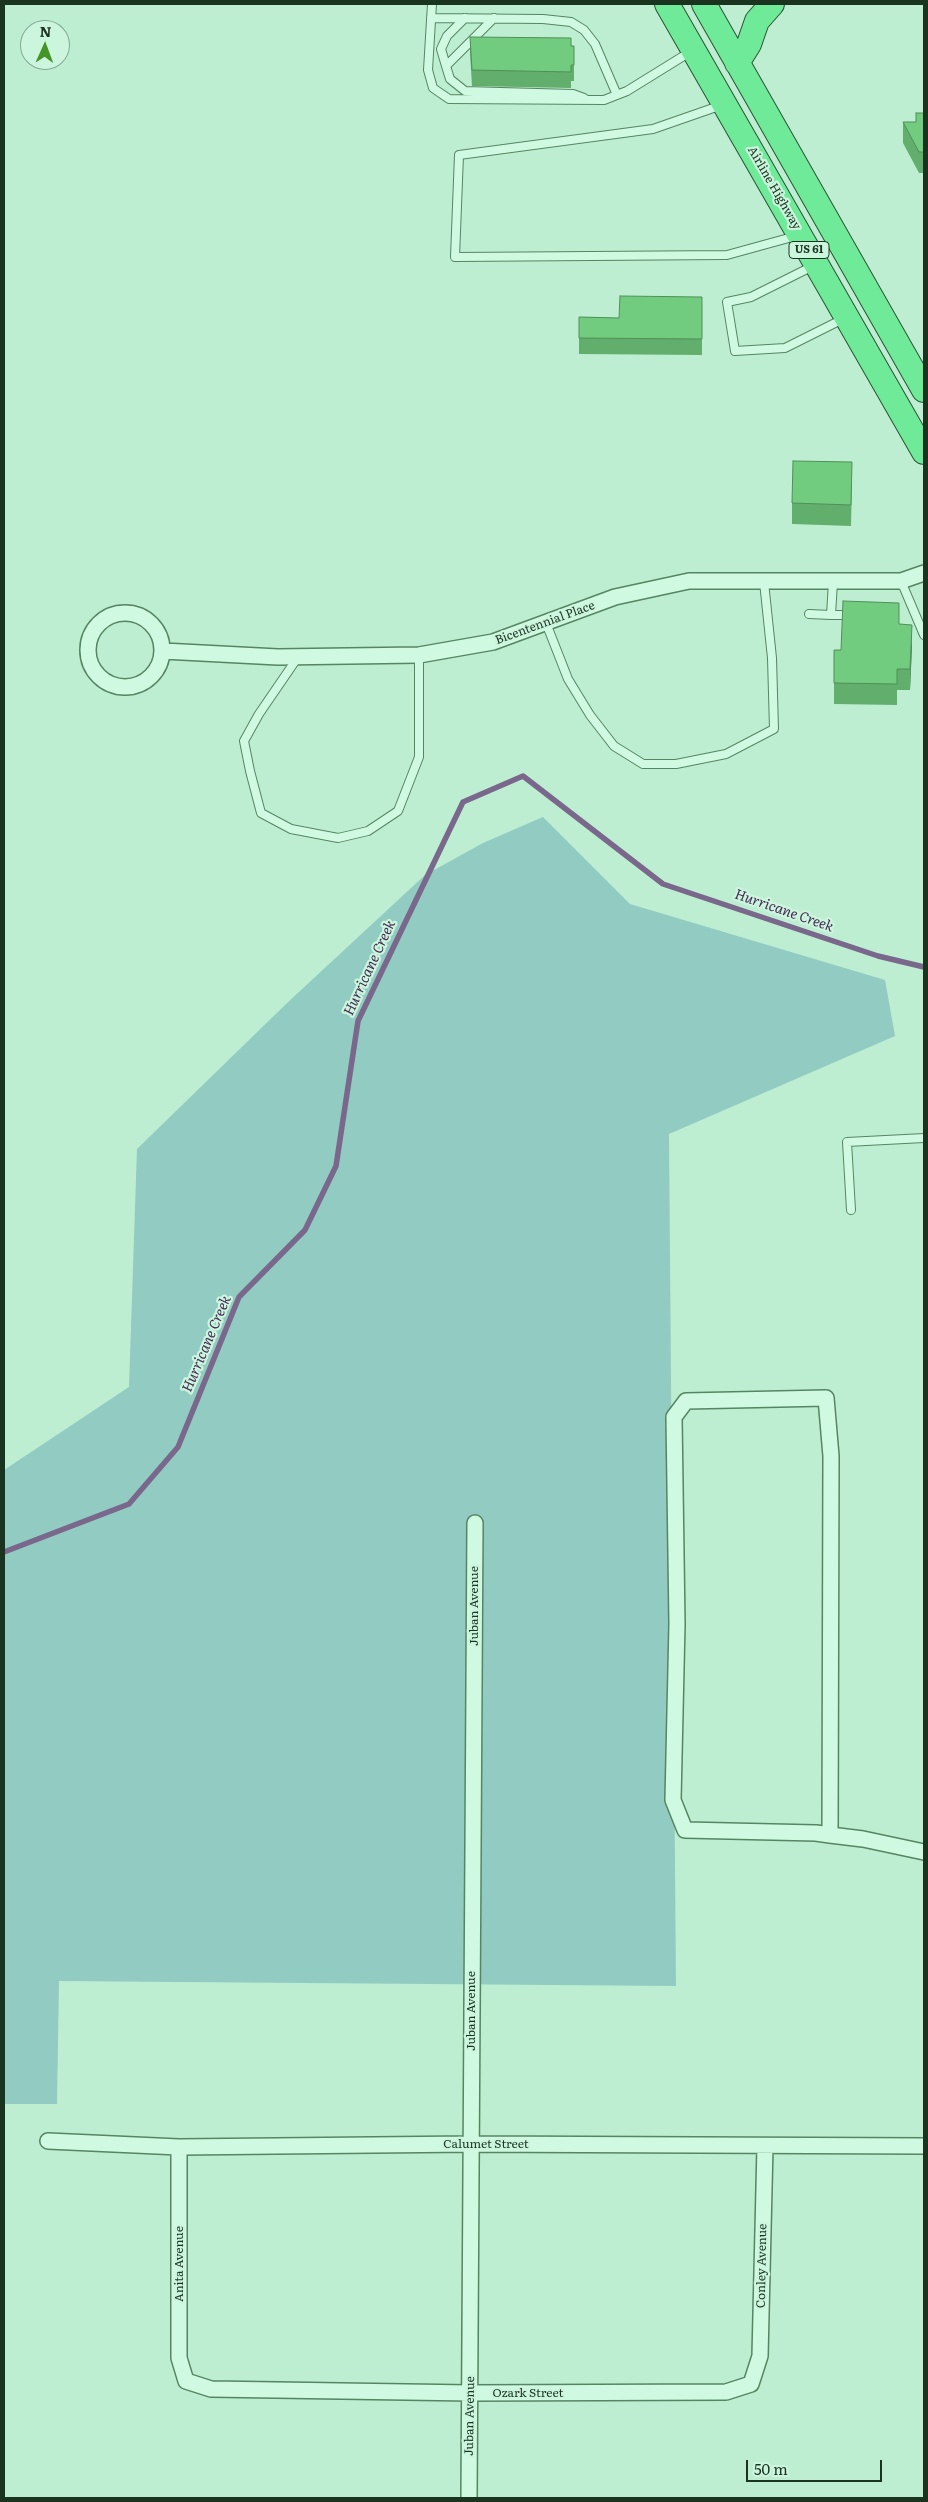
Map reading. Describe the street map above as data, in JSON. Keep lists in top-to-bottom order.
{
  "streets": {
    "highway": ["Airline Highway", "US 61"],
    "street": [
      "Bicentennial Place",
      "Juban Avenue",
      "Calumet Street",
      "Anita Avenue",
      "Conley Avenue",
      "Ozark Street"
    ]
  },
  "crossings": [
    ["Juban Avenue", "Calumet Street"],
    ["Juban Avenue", "Ozark Street"],
    ["Calumet Street", "Anita Avenue"],
    ["Calumet Street", "Conley Avenue"],
    ["Anita Avenue", "Ozark Street"],
    ["Conley Avenue", "Ozark Street"]
  ],
  "water": ["Hurricane Creek"],
  "scale_bar": "50 m",
  "north": "top"
}
